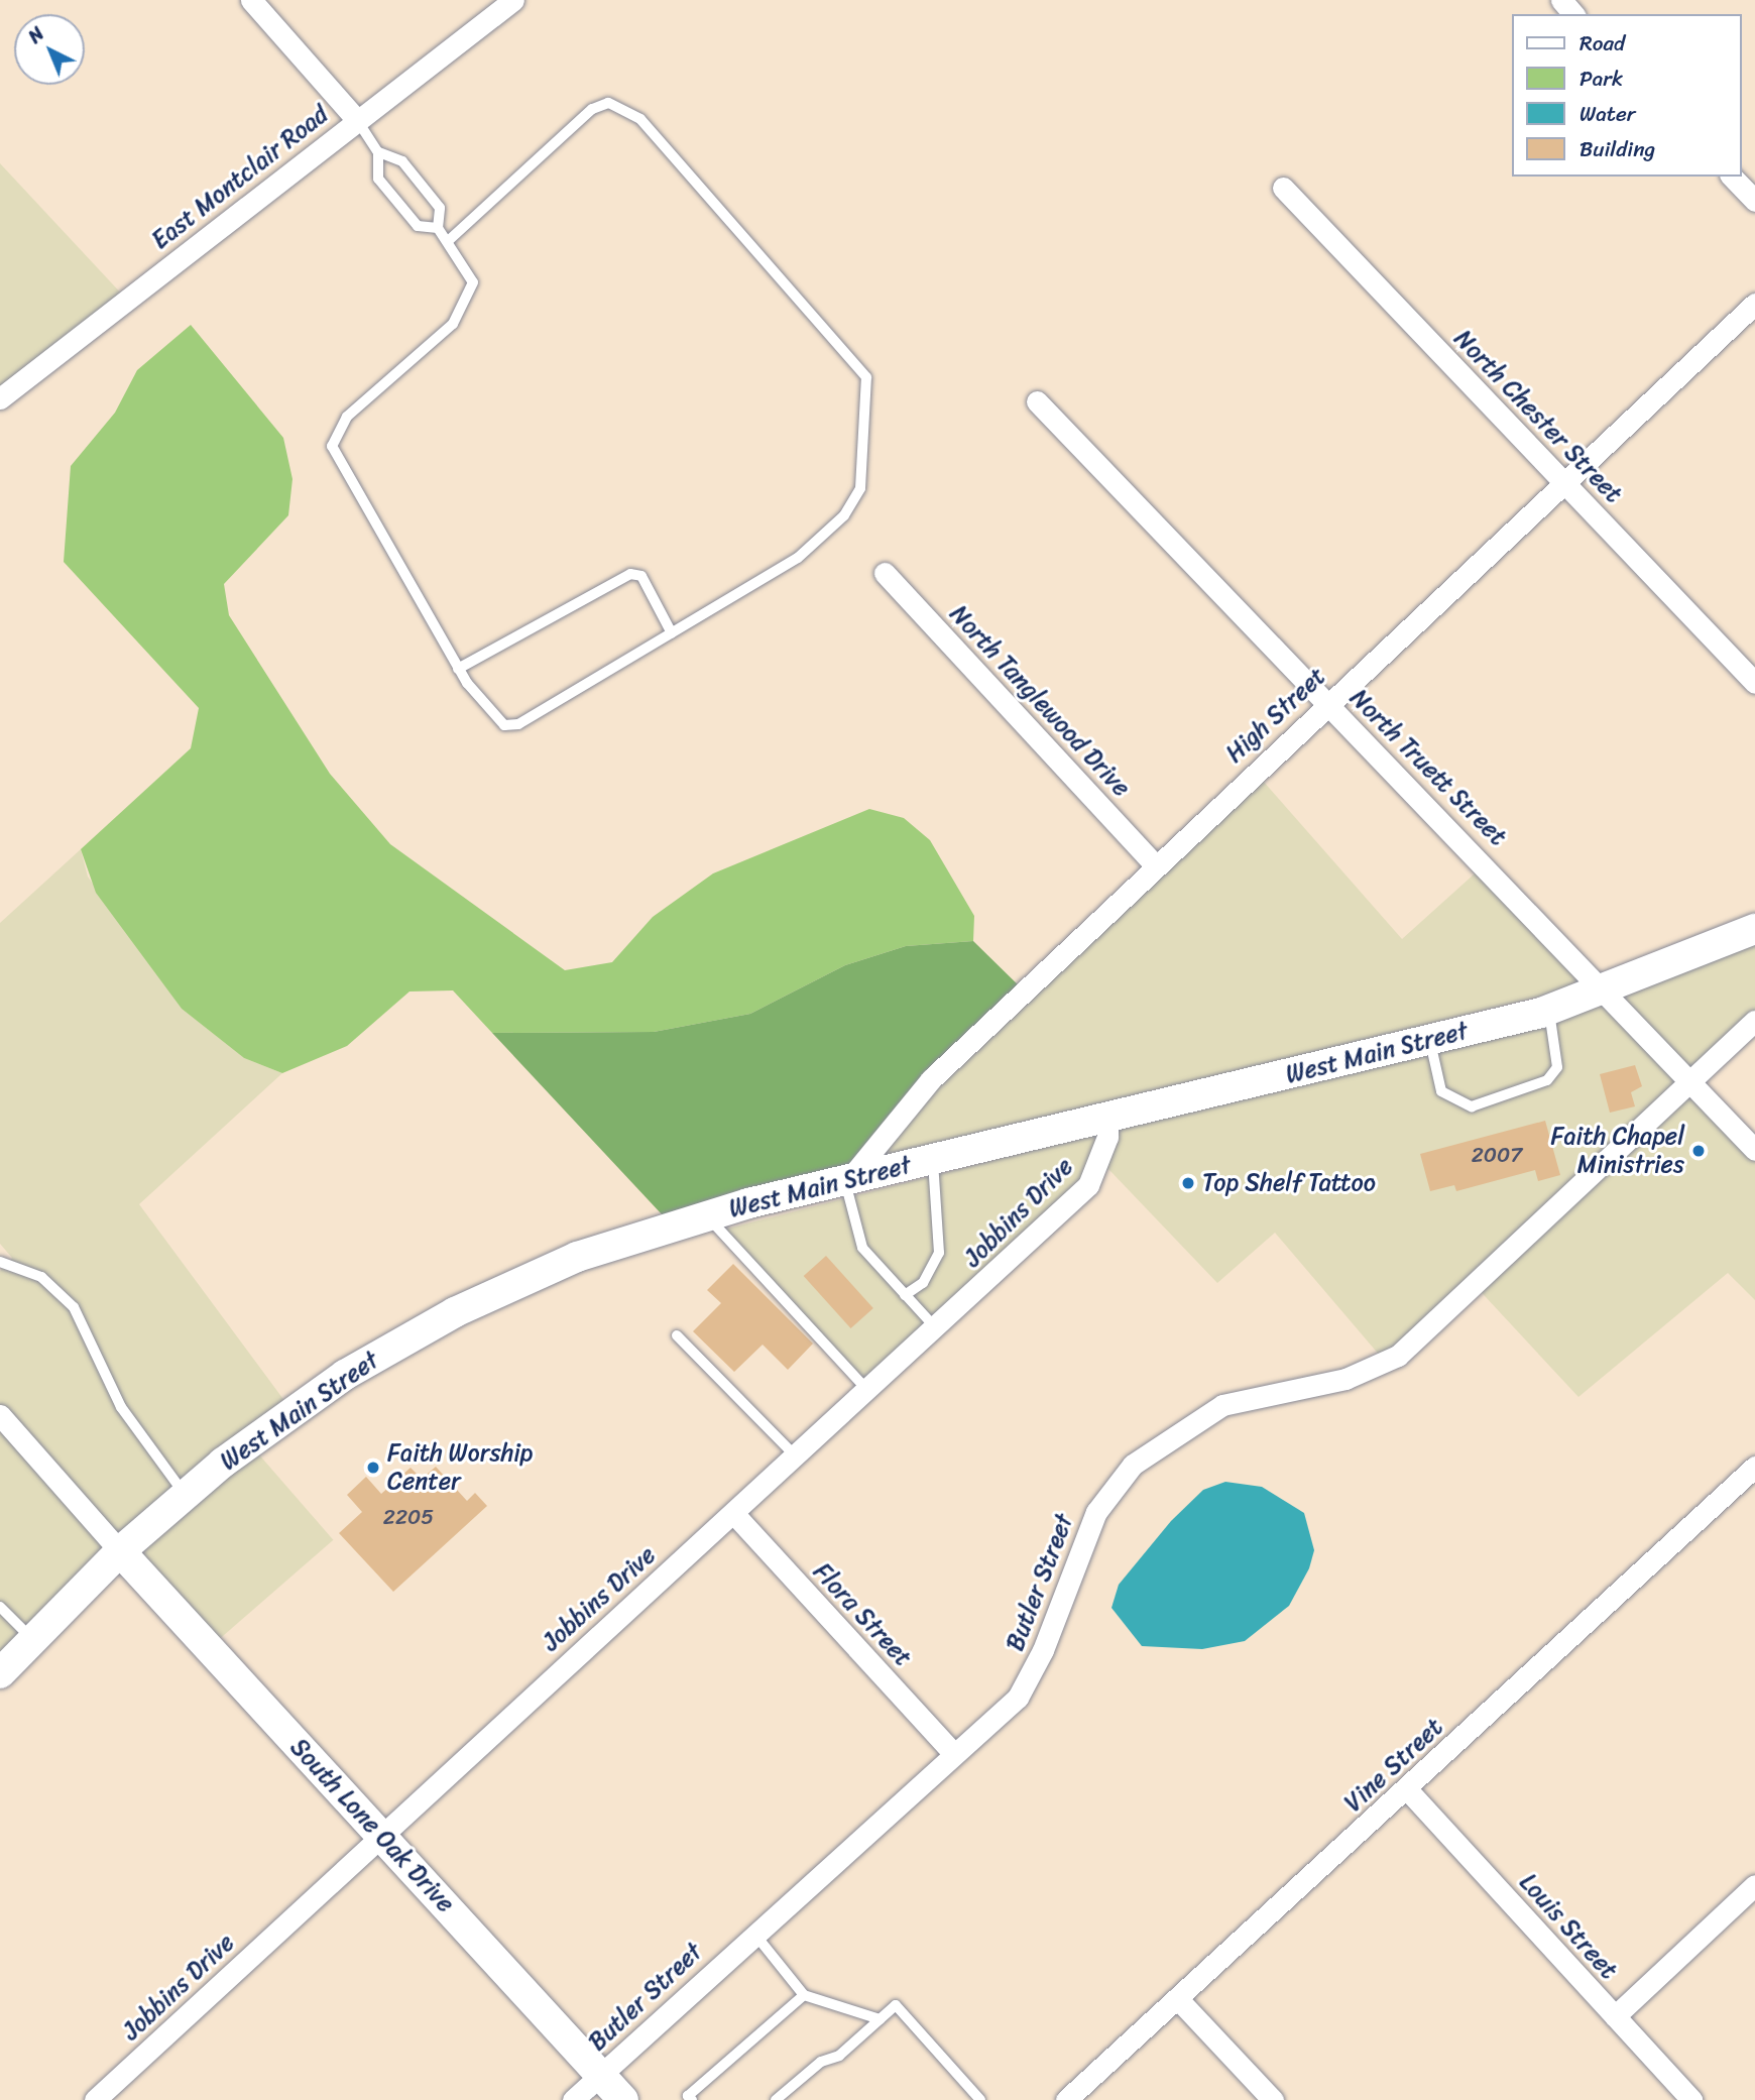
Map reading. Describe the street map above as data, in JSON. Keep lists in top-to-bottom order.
{
  "streets": {
    "main road": ["West Main Street", "South Lone Oak Drive"],
    "street": [
      "East Montclair Road",
      "North Chester Street",
      "North Tanglewood Drive",
      "High Street",
      "North Truett Street",
      "Jobbins Drive",
      "Butler Street",
      "Flora Street",
      "Vine Street",
      "Louis Street"
    ]
  },
  "crossings": [
    ["North Chester Street", "High Street"],
    ["North Tanglewood Drive", "High Street"],
    ["High Street", "North Truett Street"],
    ["High Street", "West Main Street"],
    ["North Truett Street", "West Main Street"],
    ["North Truett Street", "Butler Street"],
    ["West Main Street", "Jobbins Drive"],
    ["West Main Street", "South Lone Oak Drive"],
    ["Jobbins Drive", "Flora Street"],
    ["Jobbins Drive", "South Lone Oak Drive"],
    ["Butler Street", "Flora Street"],
    ["Butler Street", "South Lone Oak Drive"],
    ["Vine Street", "Louis Street"]
  ],
  "places": ["Faith Chapel Ministries", "Top Shelf Tattoo", "Faith Worship Center"],
  "house_numbers": ["2007", "2205"],
  "legend": [
    "Road",
    "Park",
    "Water",
    "Building"
  ],
  "north": "top left"
}
